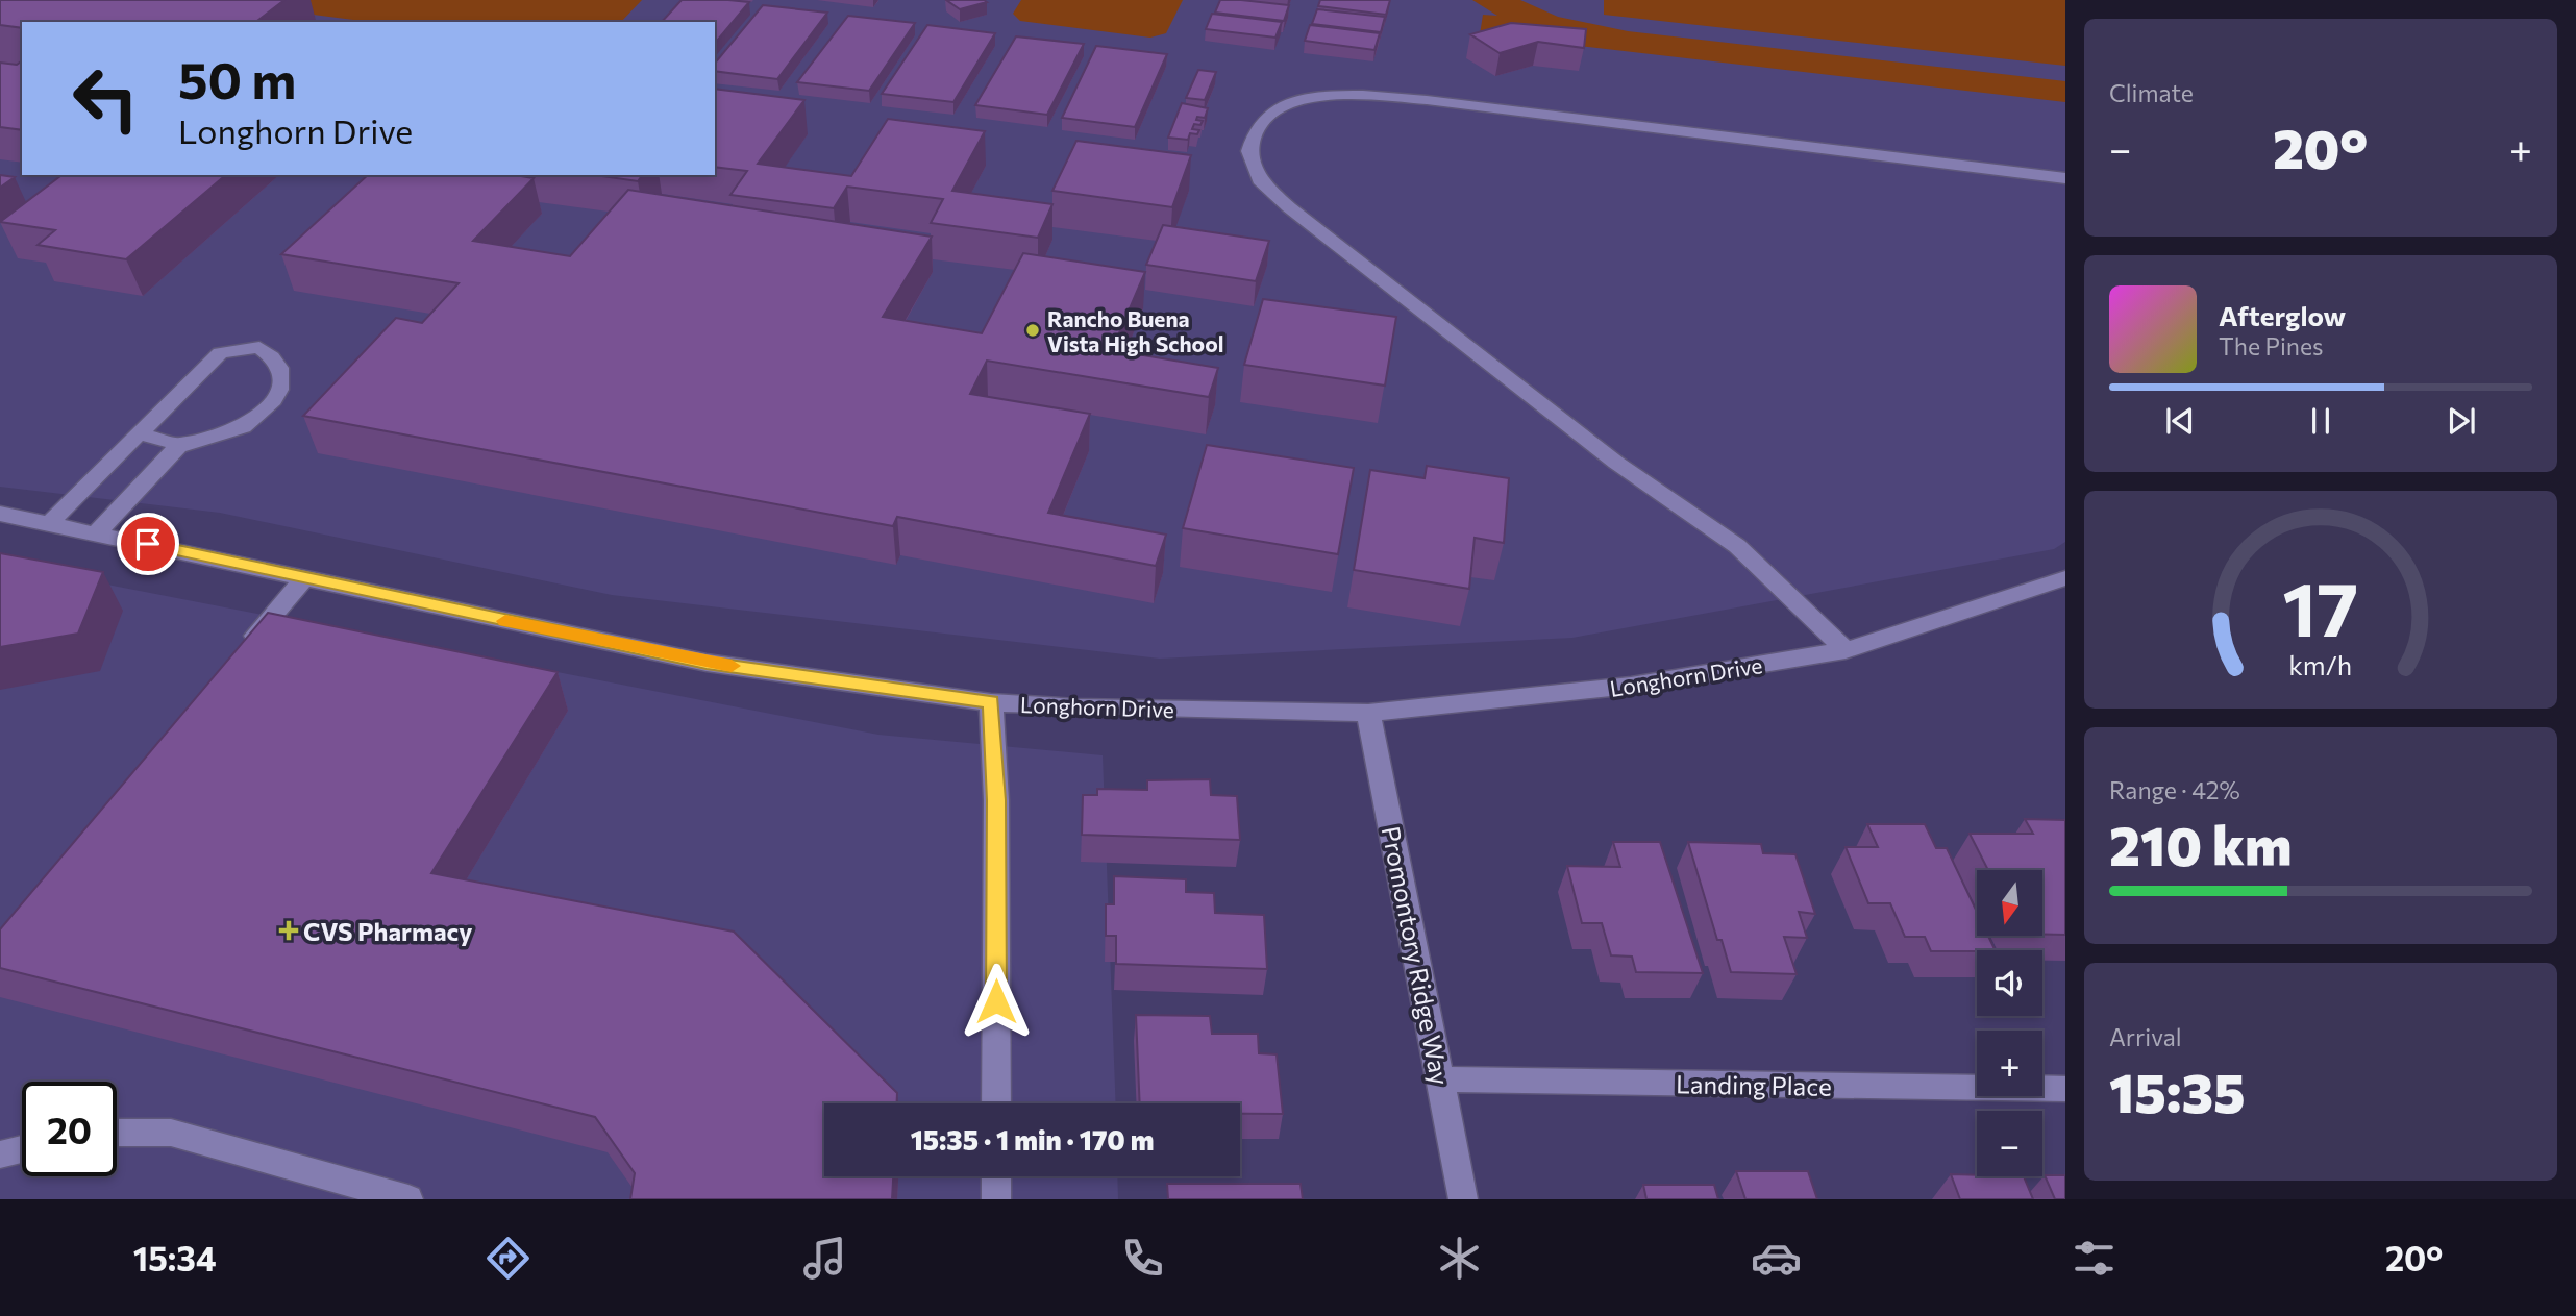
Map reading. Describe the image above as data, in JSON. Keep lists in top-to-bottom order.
{
  "streets": {
    "street": ["Longhorn Drive", "Promontory Ridge Way", "Landing Place"]
  },
  "crossings": [
    ["Longhorn Drive", "Promontory Ridge Way"],
    ["Promontory Ridge Way", "Landing Place"]
  ],
  "places": {
    "other": ["Rancho Buena Vista High School"],
    "health": ["CVS Pharmacy"]
  },
  "north": "bottom",
  "page": {
    "tile": [
      "Climate",
      ["Range · 42%", "210 km"],
      ["Arrival", "15:35"]
    ],
    "turn": ["50 m", "Longhorn Drive"],
    "heat": ["−", "20°", "+"],
    "song": ["Afterglow", "The Pines"],
    "map_buttons": ["+", "−"],
    "limit": "20",
    "trip": "15:35 · 1 min · 170 m",
    "tabs": ["15:34", "20°"],
    "gauge": ["17", "km/h"]
  }
}
